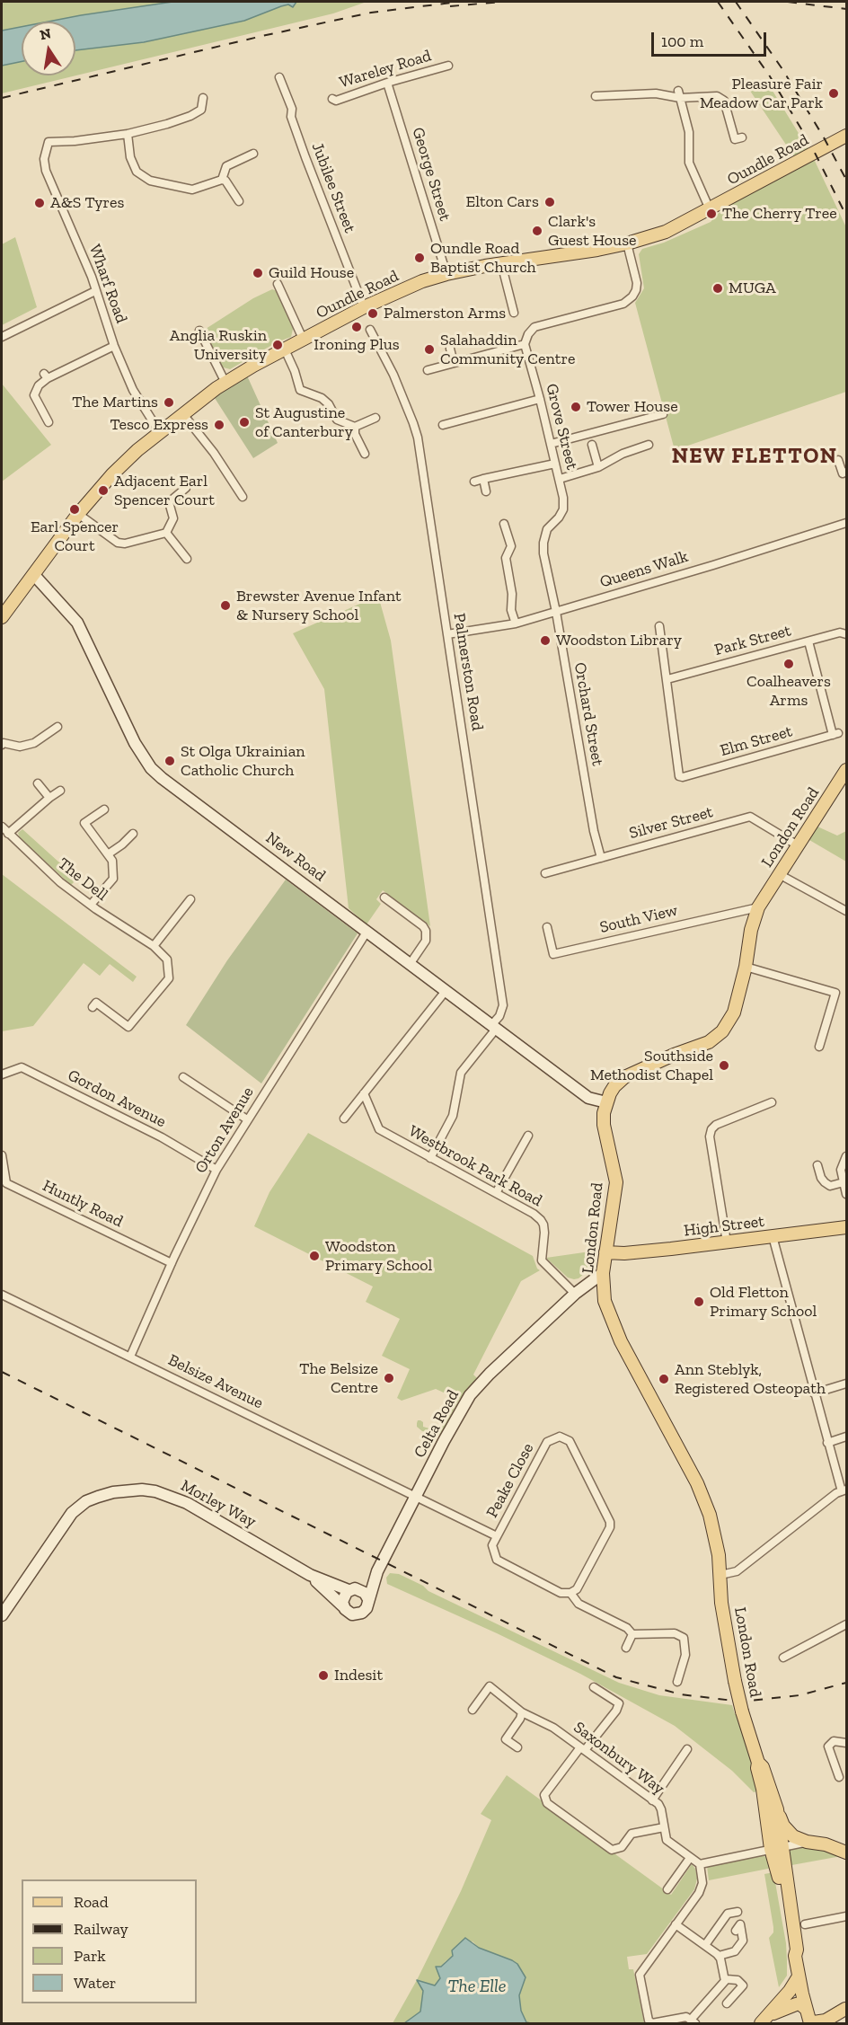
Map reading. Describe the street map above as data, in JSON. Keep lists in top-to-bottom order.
{
  "streets": {
    "main road": ["Oundle Road", "London Road", "High Street"],
    "street": [
      "Wareley Road",
      "George Street",
      "Jubilee Street",
      "Wharf Road",
      "Grove Street",
      "Queens Walk",
      "Park Street",
      "Palmerston Road",
      "Orchard Street",
      "Elm Street",
      "Silver Street",
      "New Road",
      "The Dell",
      "South View",
      "Gordon Avenue",
      "Orton Avenue",
      "Westbrook Park Road",
      "Huntly Road",
      "Belsize Avenue",
      "Celta Road",
      "Peake Close",
      "Morley Way",
      "Saxonbury Way"
    ]
  },
  "crossings": [
    ["Wareley Road", "George Street"],
    ["Oundle Road", "George Street"],
    ["Oundle Road", "Jubilee Street"],
    ["Oundle Road", "Wharf Road"],
    ["Oundle Road", "New Road"],
    ["Grove Street", "Orchard Street"],
    ["Queens Walk", "Palmerston Road"],
    ["Queens Walk", "Orchard Street"],
    ["Park Street", "Elm Street"],
    ["Palmerston Road", "New Road"],
    ["Palmerston Road", "Westbrook Park Road"],
    ["Orchard Street", "Silver Street"],
    ["Silver Street", "London Road"],
    ["London Road", "New Road"],
    ["London Road", "South View"],
    ["London Road", "High Street"],
    ["London Road", "Celta Road"],
    ["New Road", "Orton Avenue"],
    ["Gordon Avenue", "Orton Avenue"],
    ["Orton Avenue", "Huntly Road"],
    ["Orton Avenue", "Belsize Avenue"],
    ["Westbrook Park Road", "Celta Road"],
    ["Belsize Avenue", "Celta Road"],
    ["Belsize Avenue", "Peake Close"],
    ["Celta Road", "Peake Close"],
    ["Celta Road", "Morley Way"]
  ],
  "districts": ["NEW FLETTON"],
  "water": ["The Elle"],
  "places": [
    "Pleasure Fair Meadow Car Park",
    "Elton Cars",
    "A&S Tyres",
    "The Cherry Tree",
    "Clark's Guest House",
    "Oundle Road Baptist Church",
    "Guild House",
    "MUGA",
    "Palmerston Arms",
    "Ironing Plus",
    "Anglia Ruskin University",
    "Salahaddin Community Centre",
    "The Martins",
    "Tower House",
    "St Augustine of Canterbury",
    "Tesco Express",
    "Adjacent Earl Spencer Court",
    "Earl Spencer Court",
    "Brewster Avenue Infant & Nursery School",
    "Woodston Library",
    "Coalheavers Arms",
    "St Olga Ukrainian Catholic Church",
    "Southside Methodist Chapel",
    "Woodston Primary School",
    "Old Fletton Primary School",
    "The Belsize Centre",
    "Ann Steblyk, Registered Osteopath",
    "Indesit"
  ],
  "legend": [
    "Road",
    "Railway",
    "Park",
    "Water"
  ],
  "scale_bar": "100 m",
  "north": "top"
}
